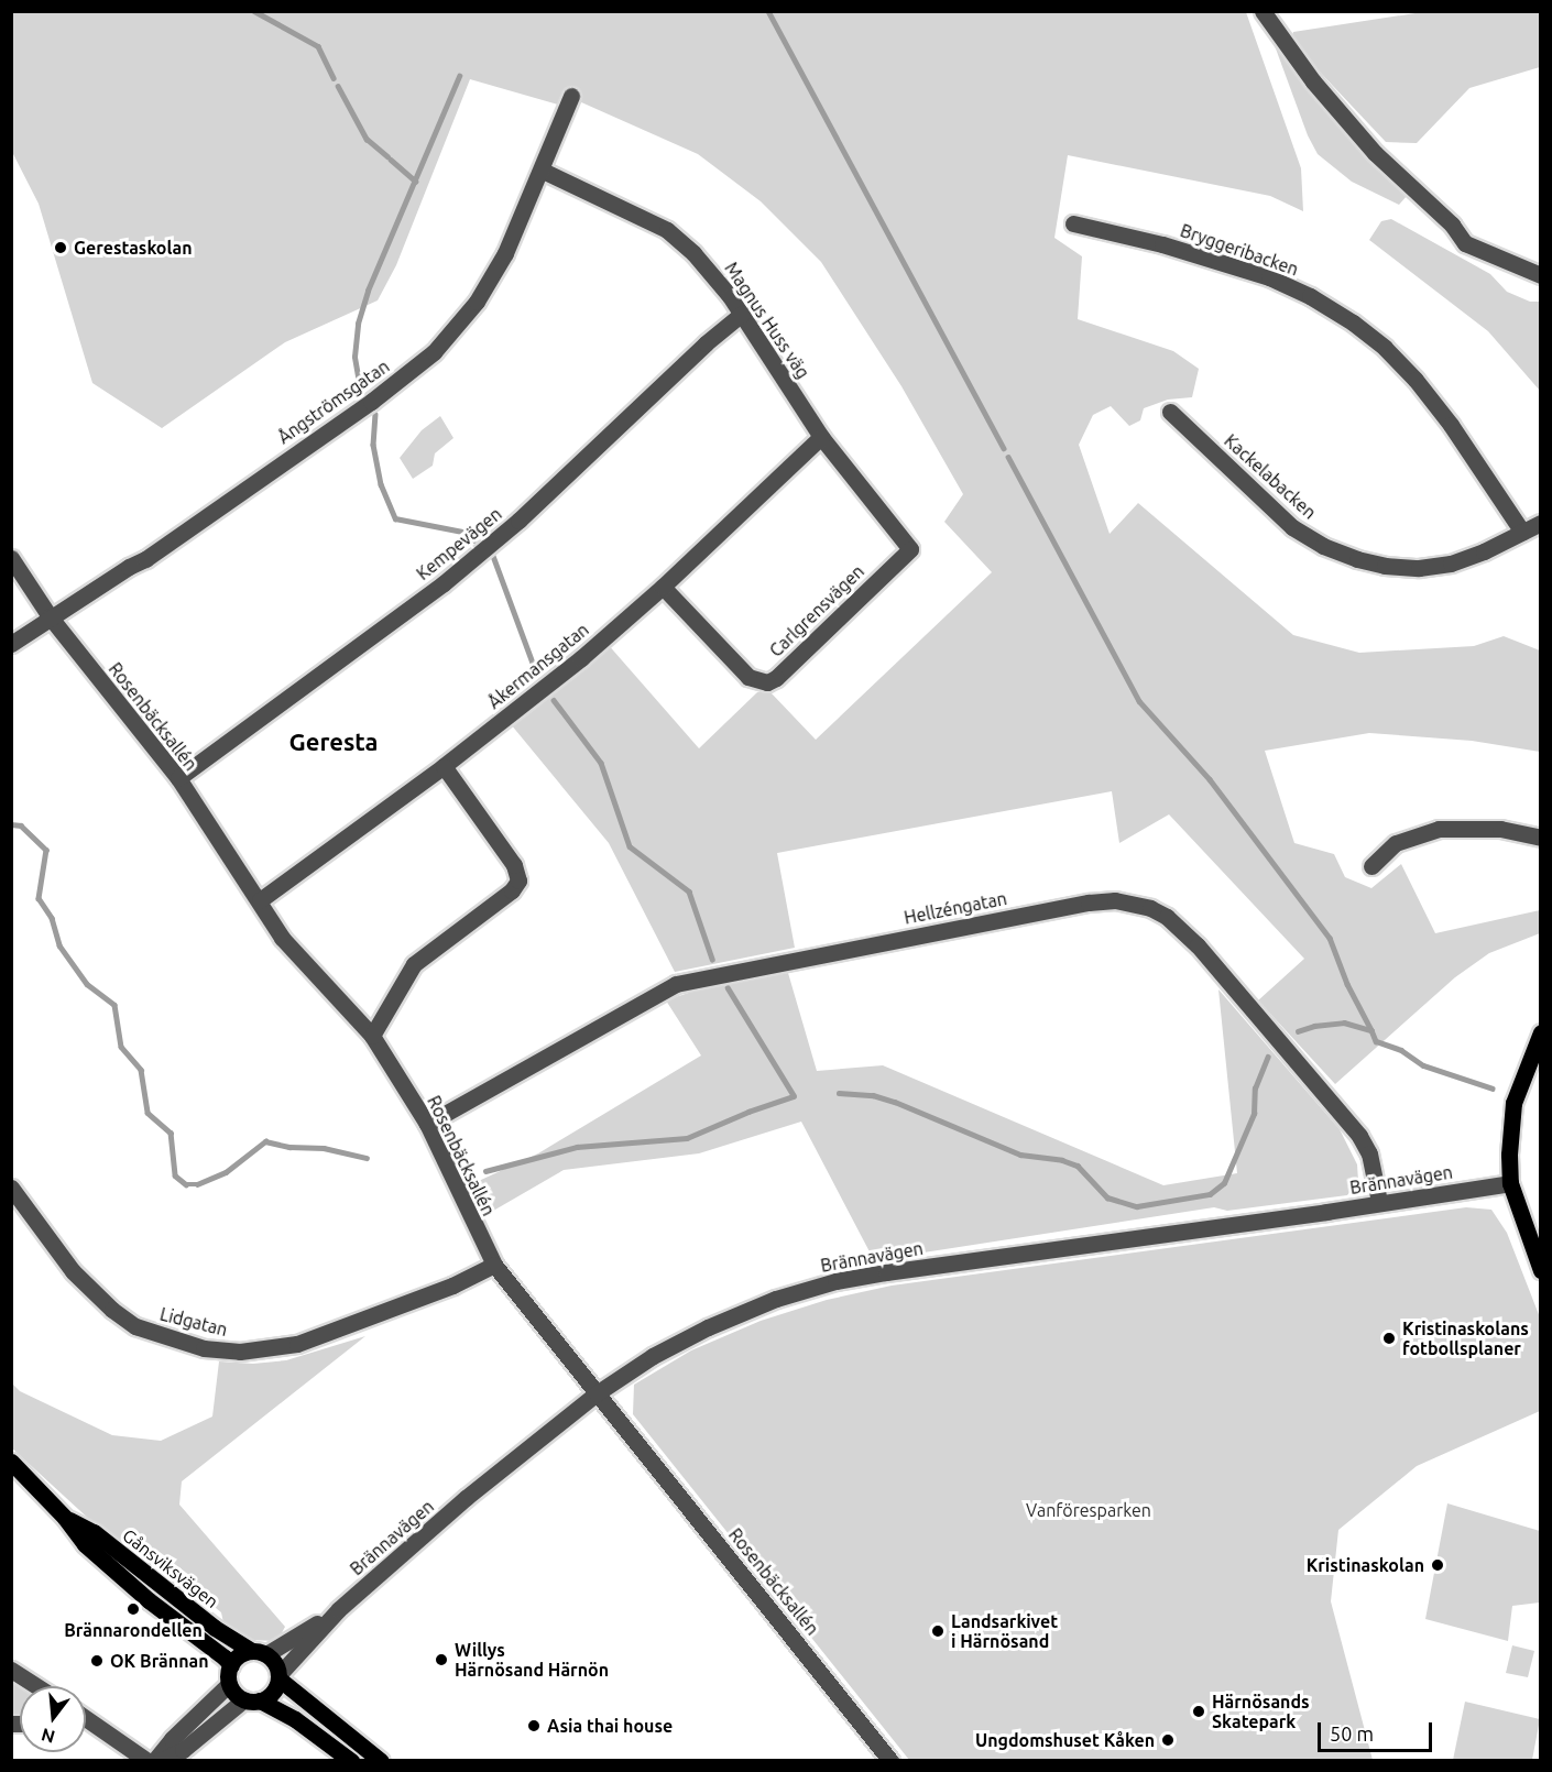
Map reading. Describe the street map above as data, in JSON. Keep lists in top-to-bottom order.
{
  "streets": {
    "main road": ["Gånsviksvägen"],
    "street": [
      "Bryggeribacken",
      "Magnus Huss väg",
      "Ångströmsgatan",
      "Kackelabacken",
      "Kempevägen",
      "Carlgrensvägen",
      "Åkermansgatan",
      "Rosenbäcksallén",
      "Hellzéngatan",
      "Brännavägen",
      "Lidgatan"
    ]
  },
  "crossings": [
    ["Bryggeribacken", "Kackelabacken"],
    ["Magnus Huss väg", "Ångströmsgatan"],
    ["Magnus Huss väg", "Kempevägen"],
    ["Magnus Huss väg", "Carlgrensvägen"],
    ["Magnus Huss väg", "Åkermansgatan"],
    ["Ångströmsgatan", "Rosenbäcksallén"],
    ["Kempevägen", "Rosenbäcksallén"],
    ["Carlgrensvägen", "Åkermansgatan"],
    ["Åkermansgatan", "Rosenbäcksallén"],
    ["Rosenbäcksallén", "Hellzéngatan"],
    ["Rosenbäcksallén", "Brännavägen"],
    ["Rosenbäcksallén", "Lidgatan"],
    ["Hellzéngatan", "Brännavägen"],
    ["Brännavägen", "Gånsviksvägen"]
  ],
  "districts": ["Geresta"],
  "parks": ["Vanföresparken"],
  "places": [
    "Gerestaskolan",
    "Kristinaskolans fotbollsplaner",
    "Kristinaskolan",
    "Brännarondellen",
    "Landsarkivet i Härnösand",
    "Willys Härnösand Härnön",
    "OK Brännan",
    "Härnösands Skatepark",
    "Asia thai house",
    "Ungdomshuset Kåken"
  ],
  "scale_bar": "50 m",
  "north": "bottom"
}
